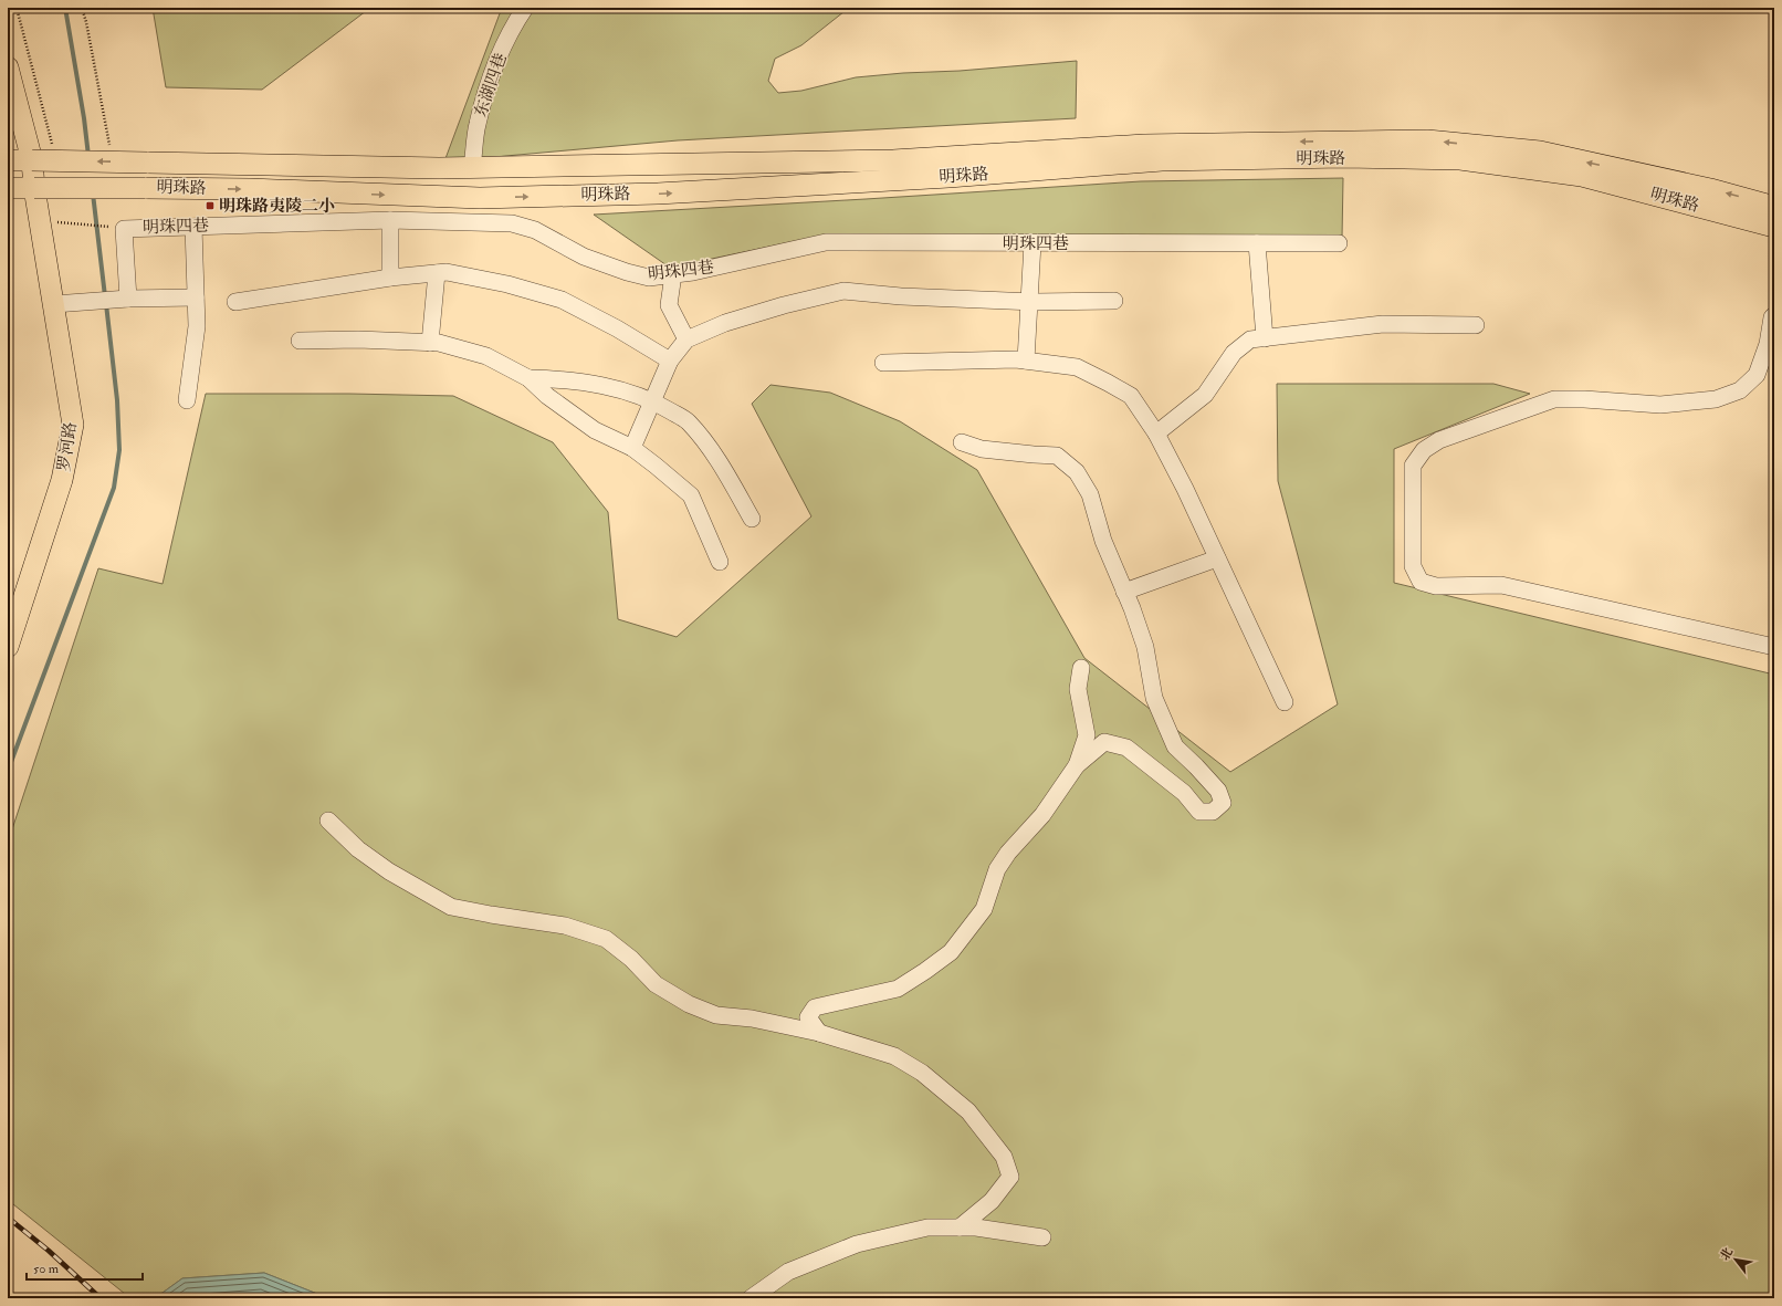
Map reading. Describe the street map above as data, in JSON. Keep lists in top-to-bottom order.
{
  "streets": {
    "main road": ["明珠路", "罗河路"],
    "street": ["东湖四巷", "明珠四巷"]
  },
  "crossings": [
    ["东湖四巷", "明珠路"],
    ["明珠路", "罗河路"]
  ],
  "places": {
    "transit": ["明珠路夷陵二小"]
  },
  "scale_bar": "50 m",
  "north": "top left"
}
